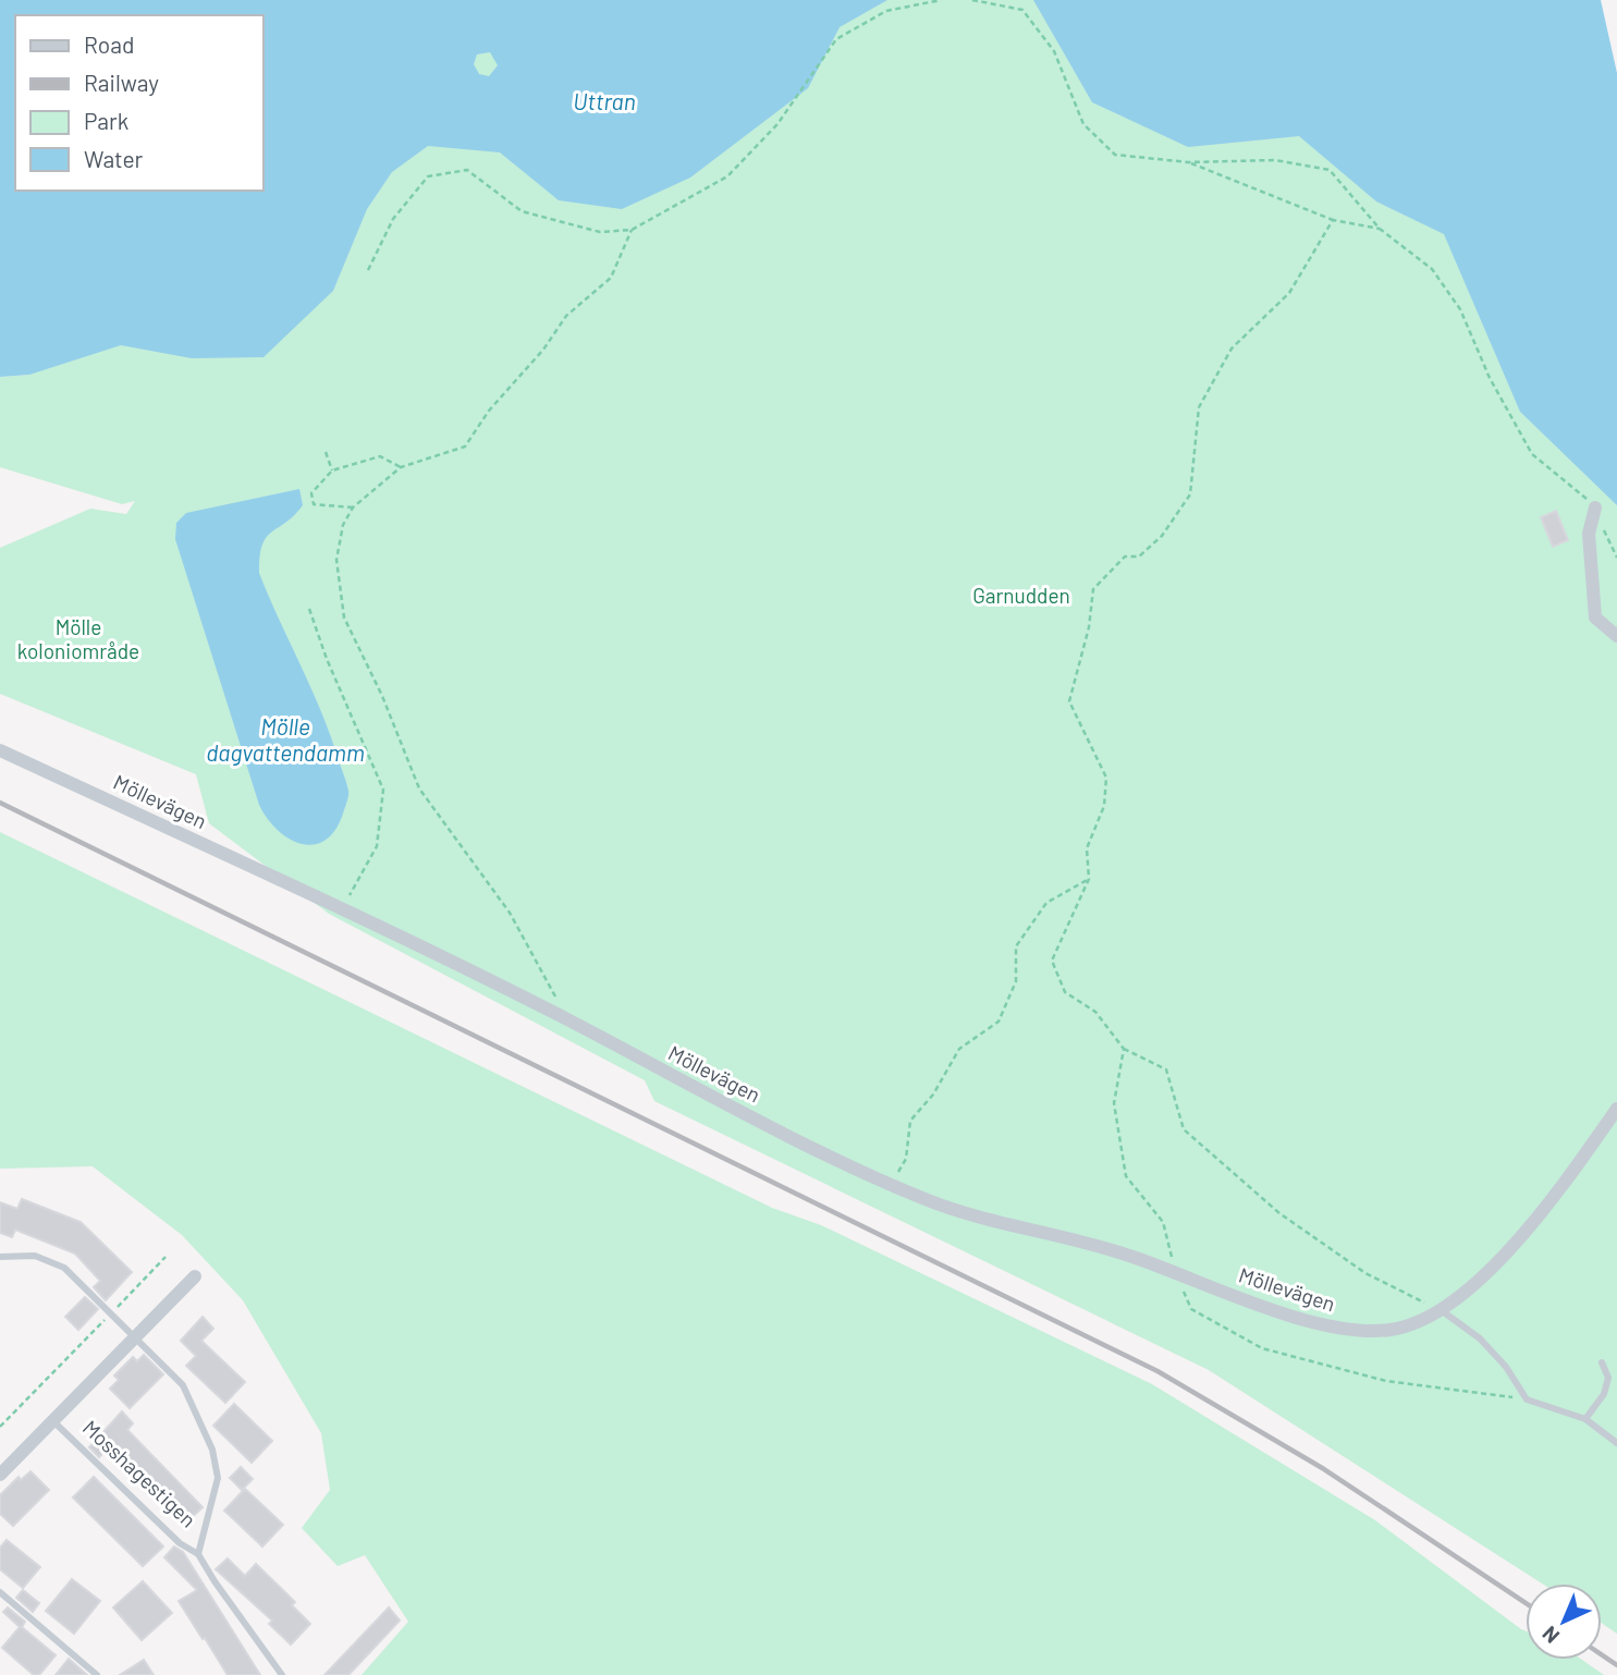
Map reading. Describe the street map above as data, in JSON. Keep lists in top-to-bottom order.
{
  "streets": {
    "street": ["Möllevägen", "Mosshagestigen"]
  },
  "water": ["Uttran", "Mölle dagvattendamm"],
  "parks": ["Garnudden", "Mölle koloniområde"],
  "legend": [
    "Road",
    "Railway",
    "Park",
    "Water"
  ],
  "north": "bottom left"
}
